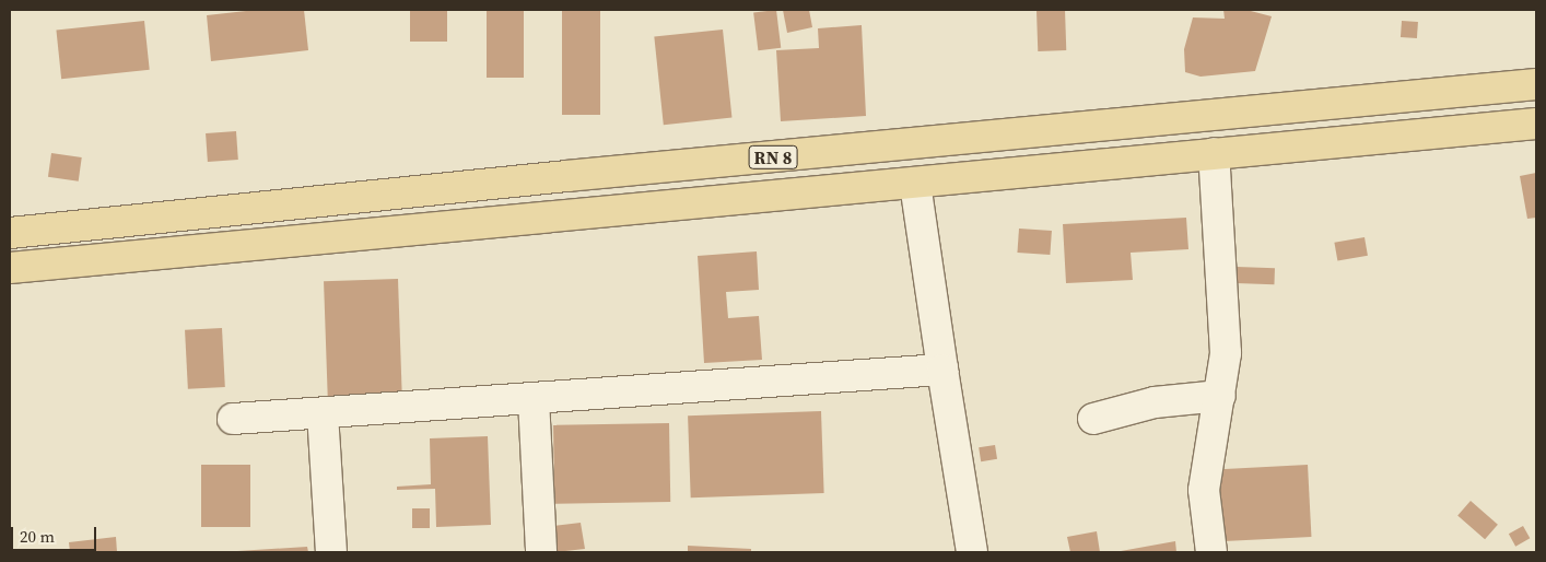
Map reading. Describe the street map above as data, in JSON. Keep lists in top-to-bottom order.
{
  "streets": {
    "main road": ["RN 8"]
  },
  "scale_bar": "20 m"
}
